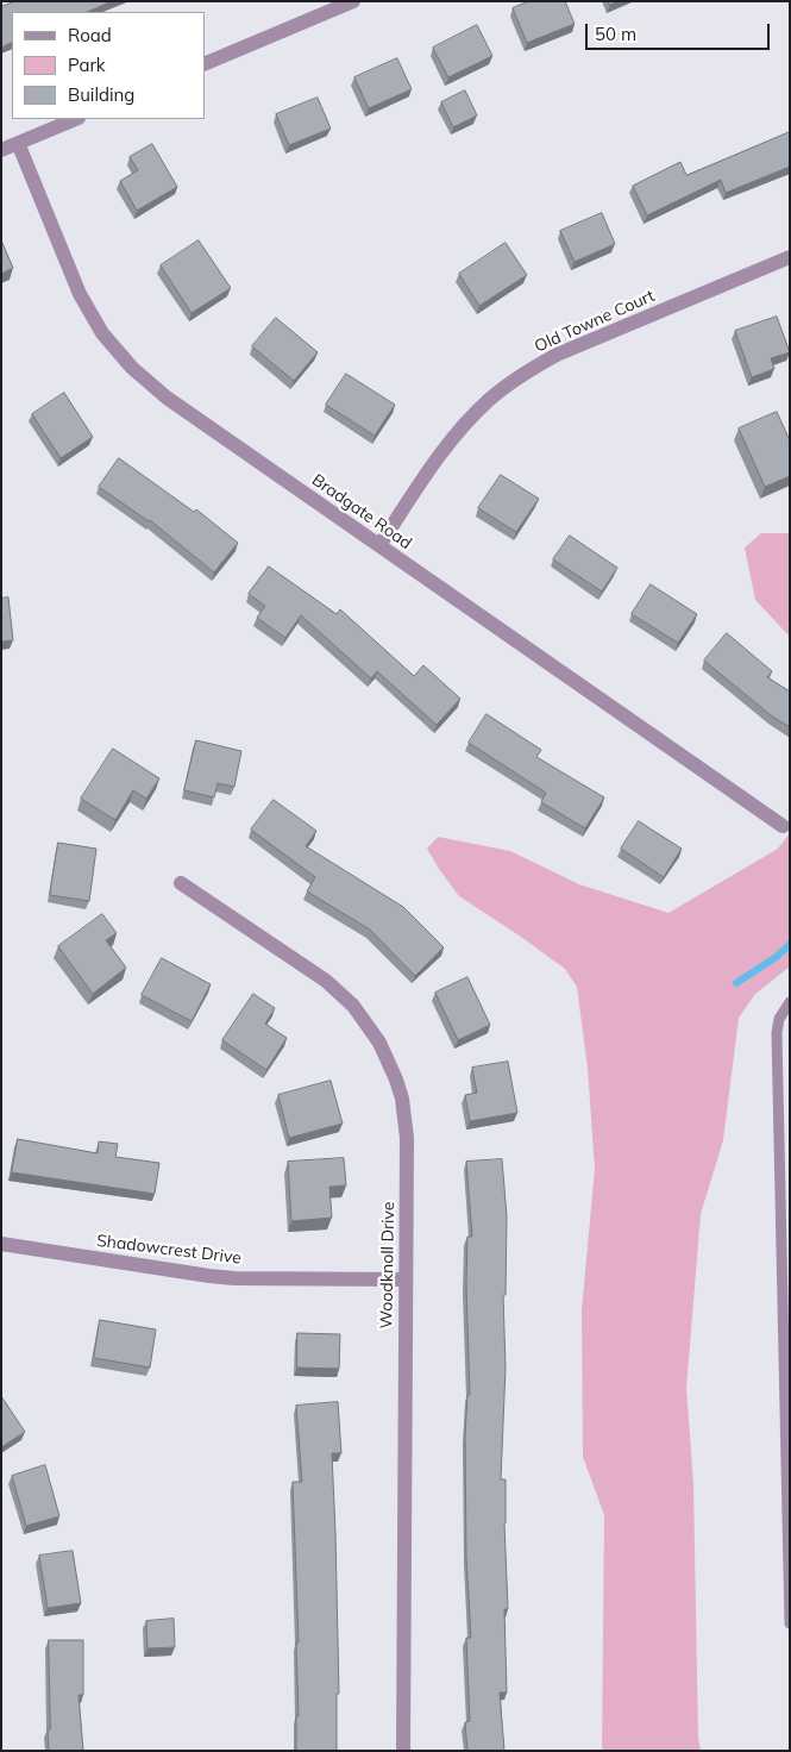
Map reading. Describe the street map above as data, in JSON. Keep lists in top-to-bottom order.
{
  "streets": {
    "street": [
      "Old Towne Court",
      "Bradgate Road",
      "Shadowcrest Drive",
      "Woodknoll Drive"
    ]
  },
  "crossings": [
    ["Old Towne Court", "Bradgate Road"],
    ["Shadowcrest Drive", "Woodknoll Drive"]
  ],
  "legend": ["Road", "Park", "Building"],
  "scale_bar": "50 m"
}
